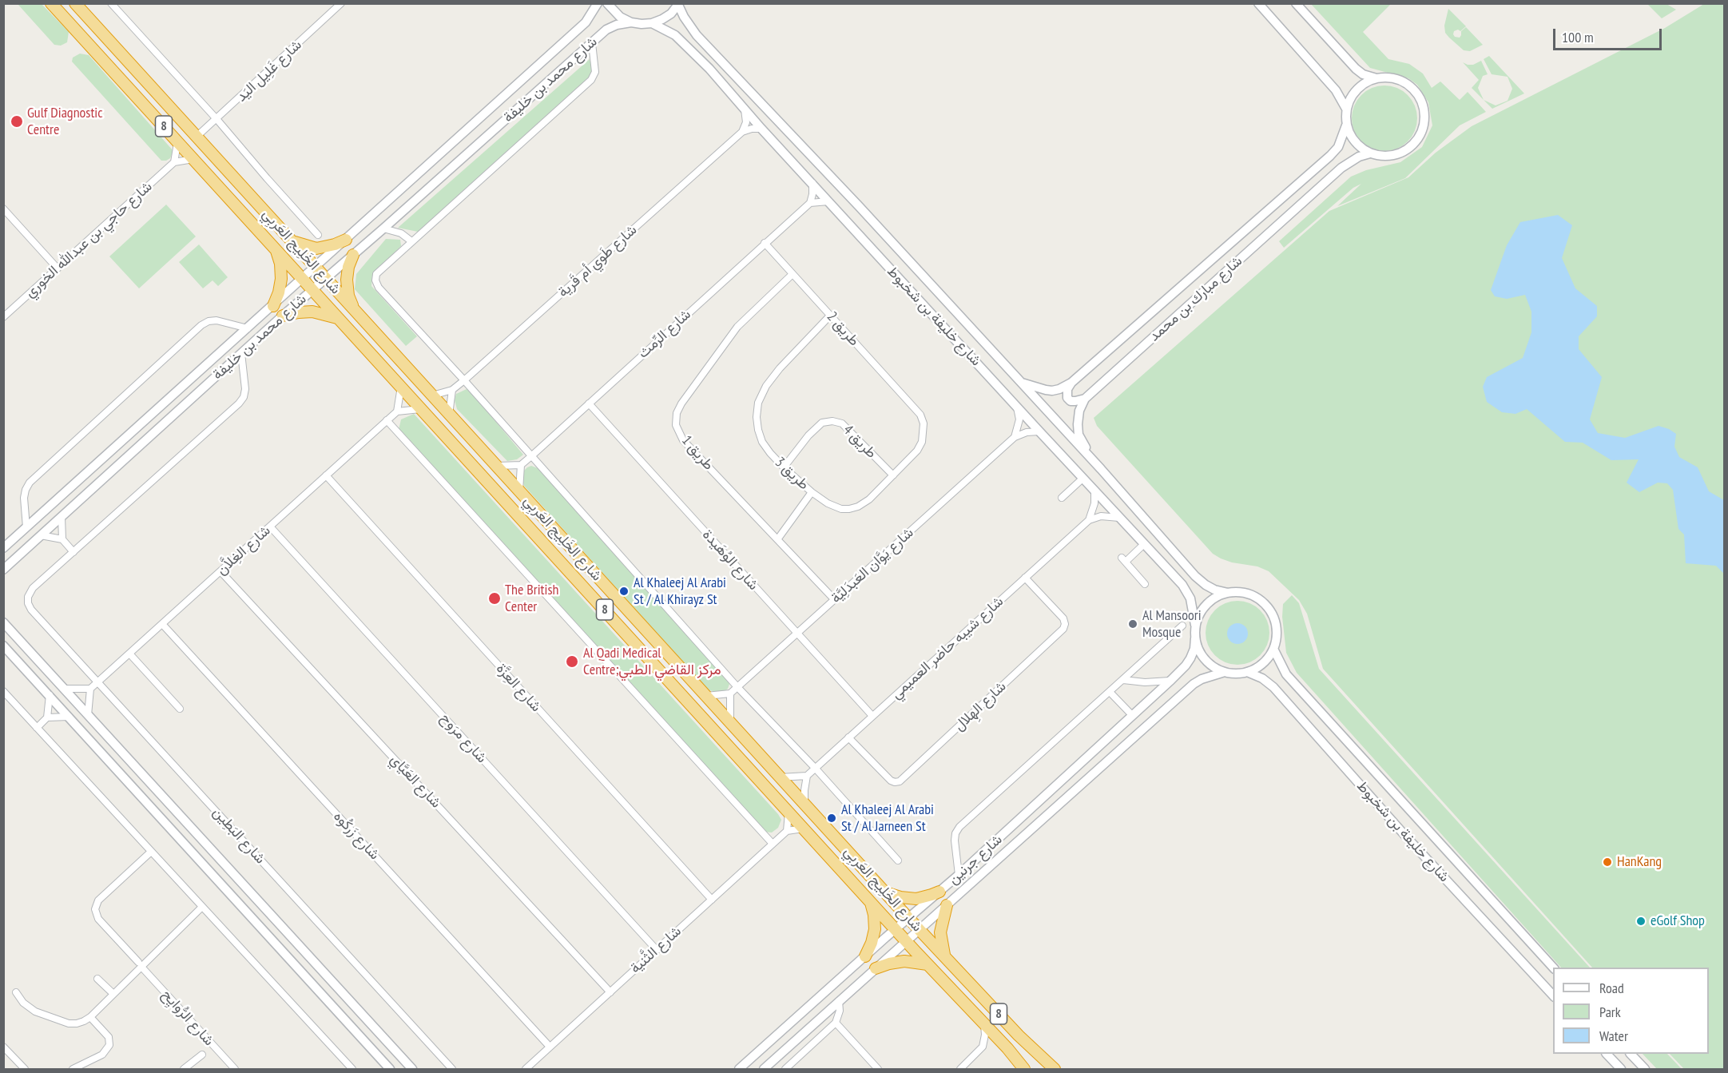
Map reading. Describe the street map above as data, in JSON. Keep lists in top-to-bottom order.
{
  "streets": {
    "highway": ["8", "شارع الخَلِيج العَربِي"],
    "main road": [
      "شارع محمد بن خليفة",
      "شارع مبارك بن محمد",
      "شارع خليفة بن شخبوط",
      "شارع البَطِين",
      "شارع جرنين"
    ],
    "street": [
      "شارع غَلِيل اليَد",
      "شارع حاجي بن عبدالله الخوري",
      "شارع طَوي أم قَرية",
      "طريق 2",
      "شارع الرِّمث",
      "طريق 4",
      "طريق 1",
      "طريق 3",
      "شارع الغِلاَّن",
      "شارع الوُهَيدة",
      "شارع يَوَّان العَبدَلِيَّة",
      "شارع شيبه حاضر العميمي",
      "شارع العِزَّة",
      "شارع الهِلال",
      "شارع مرَوح",
      "شارع العَيَّاي",
      "شارع زَركُوه",
      "شارع الثَّنية",
      "شارع الرُّوايِح"
    ]
  },
  "crossings": [
    ["شارع غَلِيل اليَد", "شارع الخَلِيج العَربِي"],
    ["شارع محمد بن خليفة", "شارع الخَلِيج العَربِي"],
    ["شارع محمد بن خليفة", "شارع خليفة بن شخبوط"],
    ["شارع الخَلِيج العَربِي", "شارع طَوي أم قَرية"],
    ["شارع الخَلِيج العَربِي", "شارع جرنين"],
    ["شارع مبارك بن محمد", "شارع خليفة بن شخبوط"],
    ["شارع خليفة بن شخبوط", "شارع يَوَّان العَبدَلِيَّة"],
    ["شارع خليفة بن شخبوط", "شارع جرنين"],
    ["طريق 2", "شارع الرِّمث"],
    ["طريق 2", "طريق 1"],
    ["طريق 2", "طريق 3"],
    ["شارع الرِّمث", "شارع الوُهَيدة"],
    ["طريق 4", "طريق 3"],
    ["طريق 1", "شارع يَوَّان العَبدَلِيَّة"],
    ["شارع الغِلاَّن", "شارع العِزَّة"],
    ["شارع الغِلاَّن", "شارع مرَوح"],
    ["شارع الغِلاَّن", "شارع العَيَّاي"],
    ["شارع الغِلاَّن", "شارع البَطِين"],
    ["شارع الغِلاَّن", "شارع زَركُوه"],
    ["شارع الوُهَيدة", "شارع يَوَّان العَبدَلِيَّة"],
    ["شارع الوُهَيدة", "شارع شيبه حاضر العميمي"],
    ["شارع شيبه حاضر العميمي", "شارع الهِلال"],
    ["شارع العِزَّة", "شارع الثَّنية"],
    ["شارع مرَوح", "شارع الثَّنية"],
    ["شارع العَيَّاي", "شارع الثَّنية"],
    ["شارع زَركُوه", "شارع الثَّنية"]
  ],
  "places": [
    "Gulf Diagnostic Centre",
    "Al Khaleej Al Arabi St / Al Khirayz St",
    "The British Center",
    "Al Mansoori Mosque",
    "Al Qadi Medical Centre;مركز القاضي الطبي",
    "Al Khaleej Al Arabi St / Al Jarneen St",
    "HanKang",
    "eGolf Shop"
  ],
  "legend": ["Road", "Park", "Water"],
  "scale_bar": "100 m"
}
